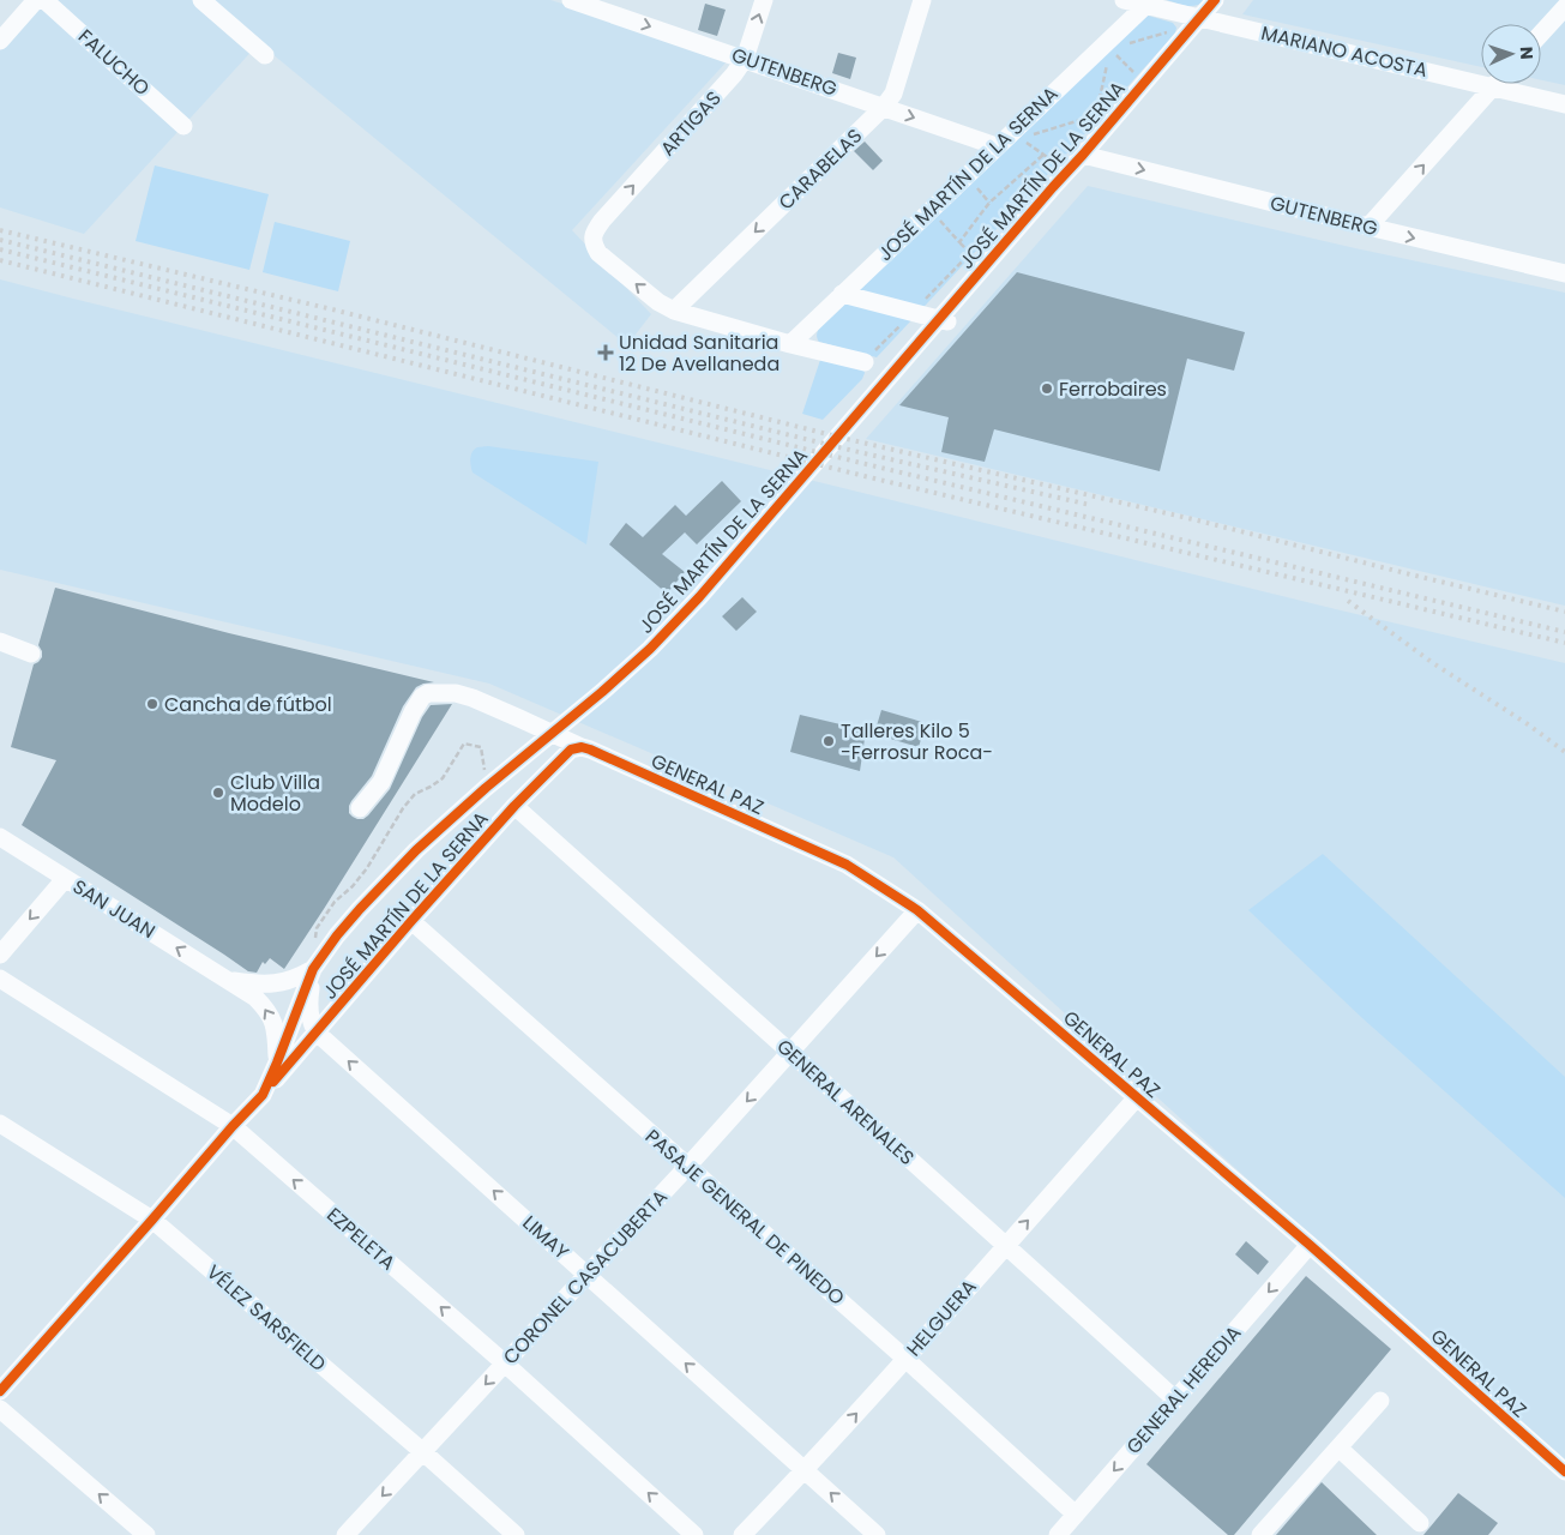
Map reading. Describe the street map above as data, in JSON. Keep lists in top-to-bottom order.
{
  "streets": {
    "street": [
      "MARIANO ACOSTA",
      "FALUCHO",
      "GUTENBERG",
      "ARTIGAS",
      "CARABELAS",
      "JOSÉ MARTÍN DE LA SERNA",
      "GENERAL PAZ",
      "SAN JUAN",
      "GENERAL ARENALES",
      "PASAJE GENERAL DE PINEDO",
      "LIMAY",
      "EZPELETA",
      "CORONEL CASACUBERTA",
      "VÉLEZ SARSFIELD",
      "HELGUERA",
      "GENERAL HEREDIA"
    ]
  },
  "crossings": [
    ["MARIANO ACOSTA", "JOSÉ MARTÍN DE LA SERNA"],
    ["GUTENBERG", "ARTIGAS"],
    ["GUTENBERG", "CARABELAS"],
    ["GUTENBERG", "JOSÉ MARTÍN DE LA SERNA"],
    ["ARTIGAS", "CARABELAS"],
    ["JOSÉ MARTÍN DE LA SERNA", "GENERAL PAZ"],
    ["JOSÉ MARTÍN DE LA SERNA", "SAN JUAN"],
    ["JOSÉ MARTÍN DE LA SERNA", "GENERAL ARENALES"],
    ["JOSÉ MARTÍN DE LA SERNA", "PASAJE GENERAL DE PINEDO"],
    ["JOSÉ MARTÍN DE LA SERNA", "LIMAY"],
    ["JOSÉ MARTÍN DE LA SERNA", "EZPELETA"],
    ["JOSÉ MARTÍN DE LA SERNA", "VÉLEZ SARSFIELD"],
    ["GENERAL PAZ", "CORONEL CASACUBERTA"],
    ["GENERAL PAZ", "HELGUERA"],
    ["GENERAL PAZ", "GENERAL HEREDIA"],
    ["GENERAL ARENALES", "CORONEL CASACUBERTA"],
    ["GENERAL ARENALES", "HELGUERA"],
    ["GENERAL ARENALES", "GENERAL HEREDIA"],
    ["PASAJE GENERAL DE PINEDO", "CORONEL CASACUBERTA"],
    ["PASAJE GENERAL DE PINEDO", "HELGUERA"],
    ["PASAJE GENERAL DE PINEDO", "GENERAL HEREDIA"],
    ["LIMAY", "CORONEL CASACUBERTA"],
    ["LIMAY", "HELGUERA"],
    ["EZPELETA", "CORONEL CASACUBERTA"],
    ["CORONEL CASACUBERTA", "VÉLEZ SARSFIELD"]
  ],
  "one_way": [
    "GUTENBERG",
    "CARABELAS",
    "SAN JUAN",
    "LIMAY",
    "EZPELETA",
    "CORONEL CASACUBERTA",
    "HELGUERA"
  ],
  "places": {
    "health": ["Unidad Sanitaria 12 De Avellaneda"],
    "other": [
      "Ferrobaires",
      "Cancha de fútbol",
      "Talleres Kilo 5 -Ferrosur Roca-",
      "Club Villa Modelo"
    ]
  },
  "north": "right"
}
